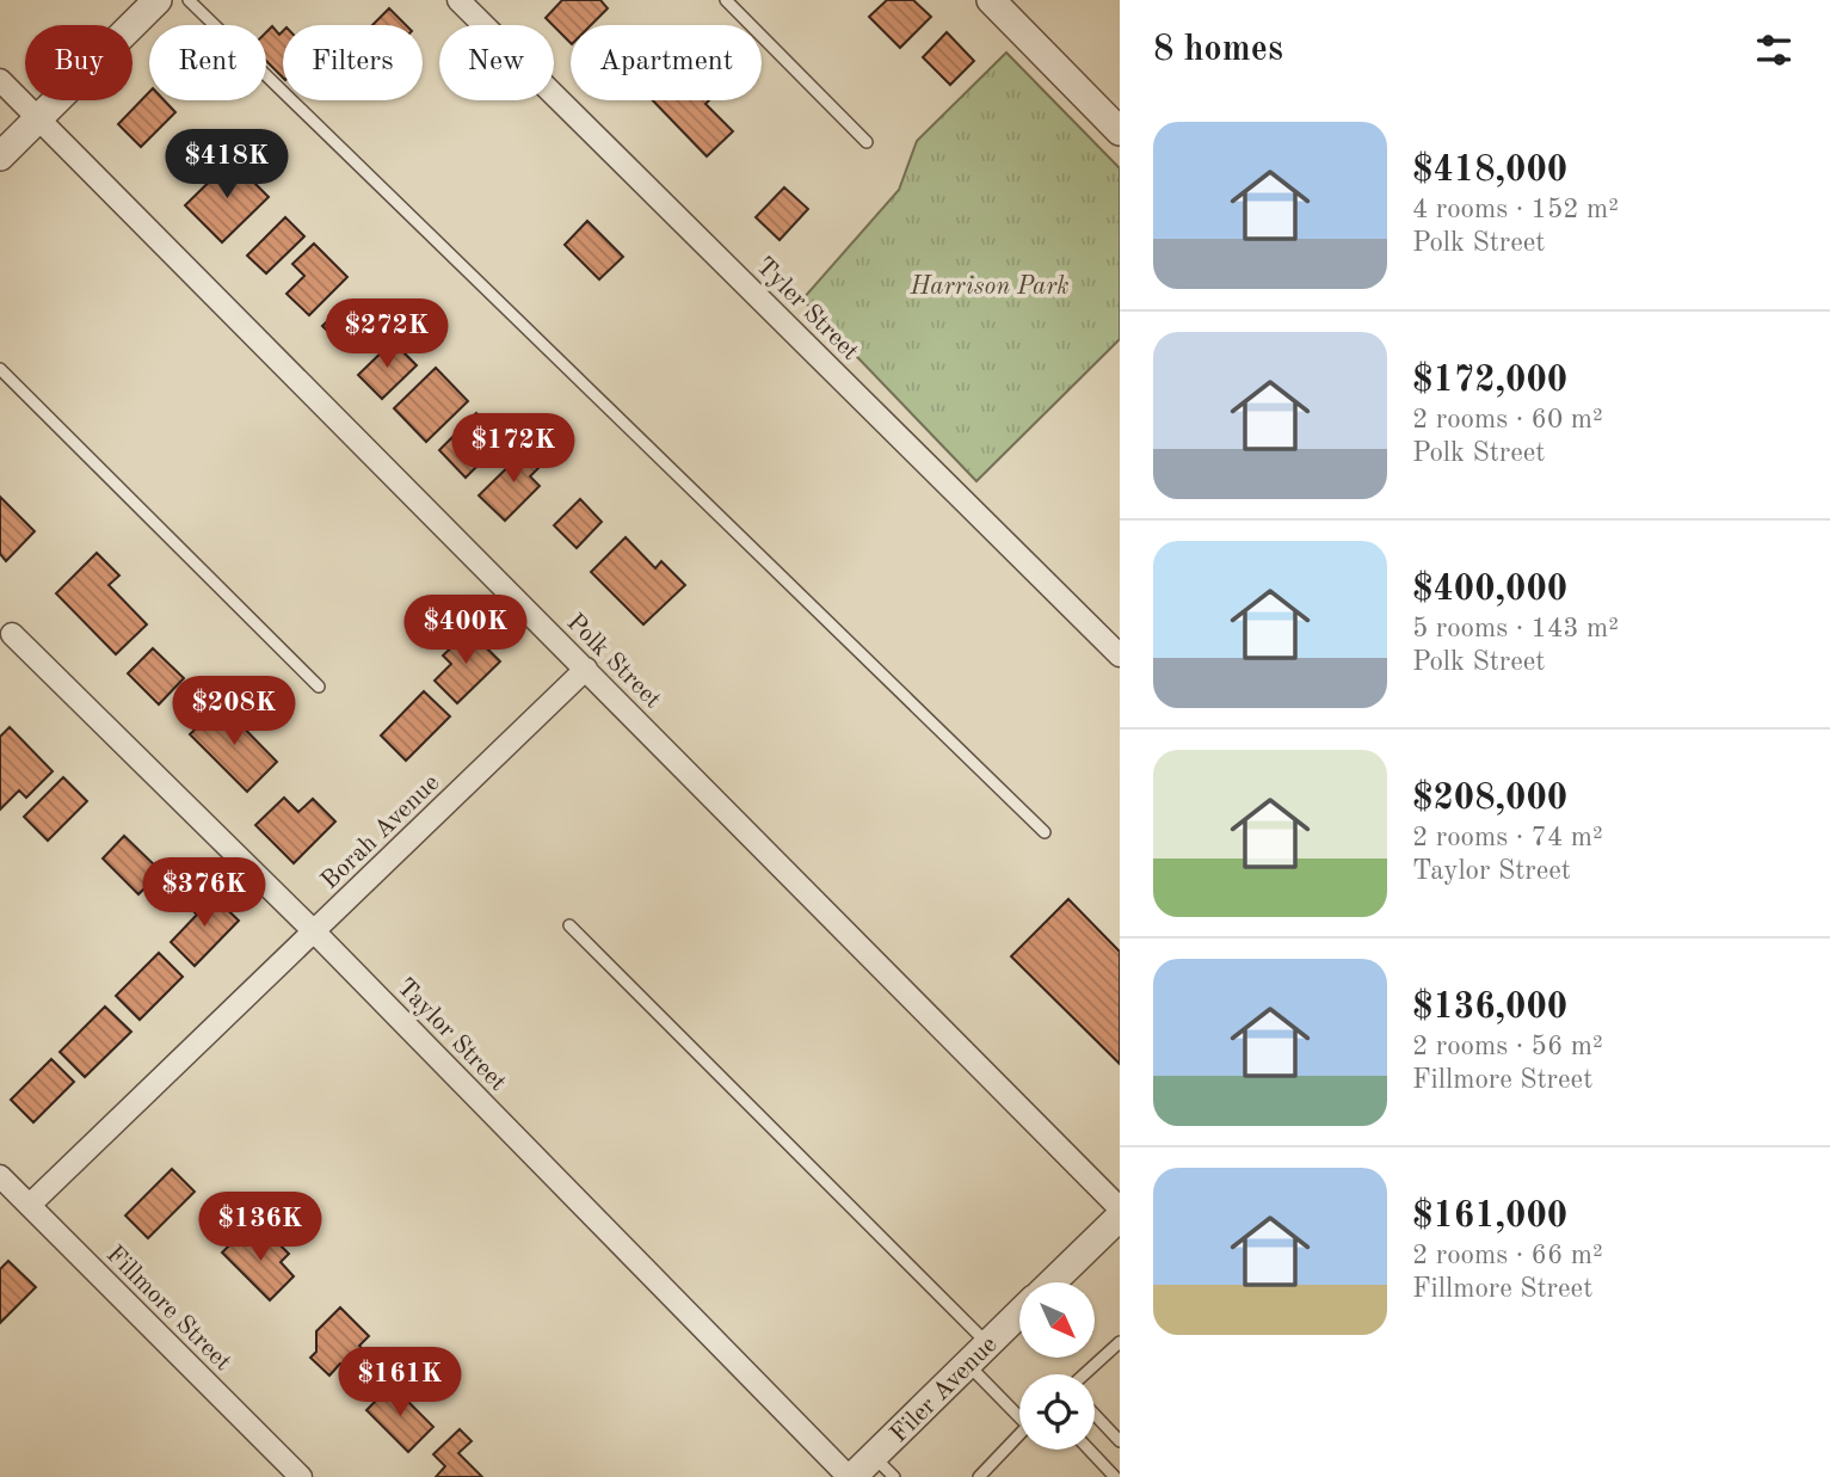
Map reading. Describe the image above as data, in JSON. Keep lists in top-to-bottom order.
{
  "streets": {
    "street": [
      "Tyler Street",
      "Polk Street",
      "Borah Avenue",
      "Taylor Street",
      "Fillmore Street",
      "Filer Avenue"
    ]
  },
  "crossings": [
    ["Polk Street", "Borah Avenue"],
    ["Borah Avenue", "Taylor Street"],
    ["Borah Avenue", "Fillmore Street"],
    ["Taylor Street", "Filer Avenue"]
  ],
  "parks": ["Harrison Park"],
  "north": "bottom right",
  "page": {
    "heading": "8 homes",
    "chip": [
      "Buy",
      "Rent",
      "Filters",
      "New",
      "Apartment"
    ],
    "list": [
      {
        "name": "$418,000",
        "note": "4 rooms · 152 m² · Polk Street"
      },
      {
        "name": "$172,000",
        "note": "2 rooms · 60 m² · Polk Street"
      },
      {
        "name": "$400,000",
        "note": "5 rooms · 143 m² · Polk Street"
      },
      {
        "name": "$208,000",
        "note": "2 rooms · 74 m² · Taylor Street"
      },
      {
        "name": "$136,000",
        "note": "2 rooms · 56 m² · Fillmore Street"
      },
      {
        "name": "$161,000",
        "note": "2 rooms · 66 m² · Fillmore Street"
      }
    ],
    "price": [
      "$418K",
      "$272K",
      "$172K",
      "$400K",
      "$208K",
      "$376K",
      "$136K",
      "$161K"
    ]
  }
}
